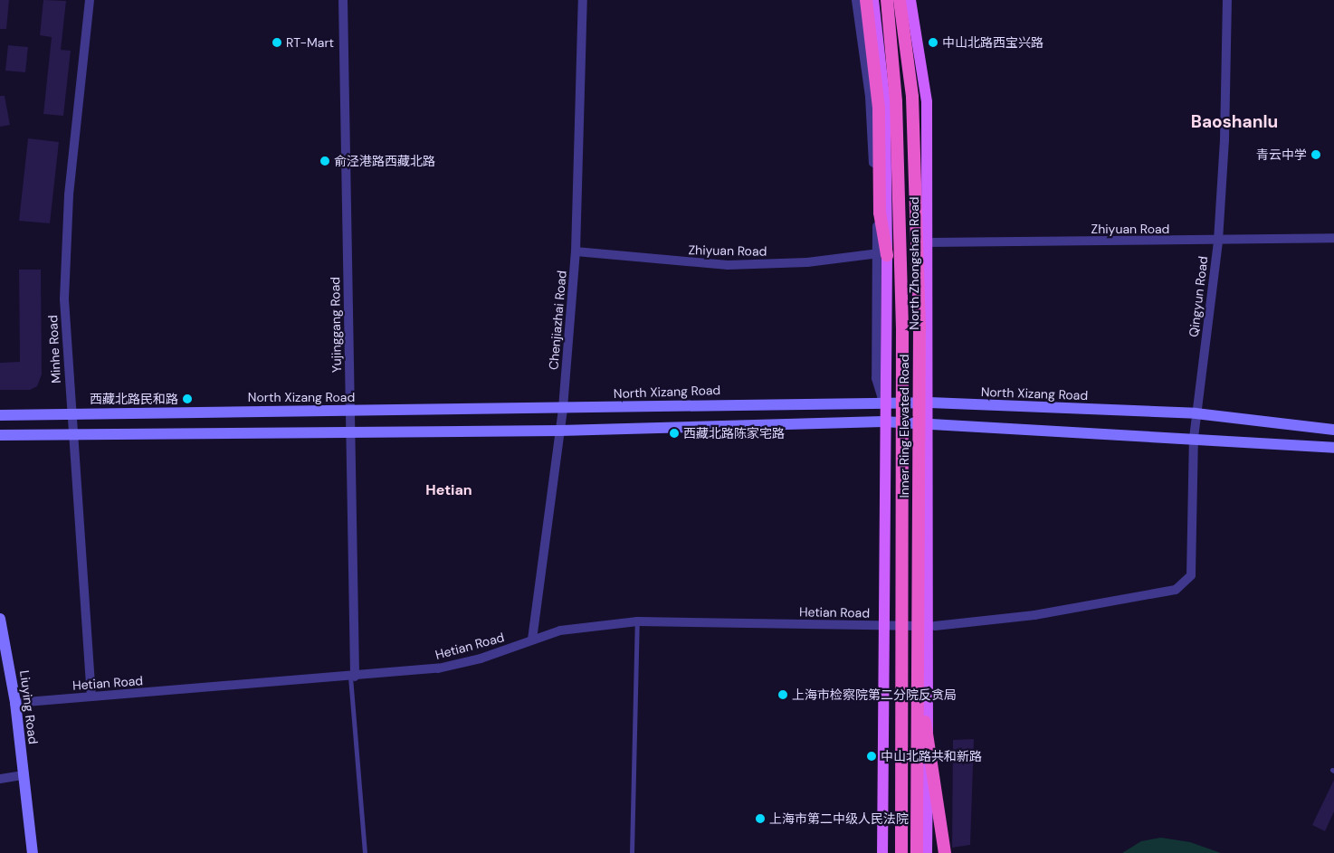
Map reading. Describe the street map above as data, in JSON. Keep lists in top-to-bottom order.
{
  "streets": {
    "highway": ["Inner Ring Elevated Road"],
    "main road": ["North Zhongshan Road", "North Xizang Road", "Liuying Road"],
    "street": [
      "Zhiyuan Road",
      "Qingyun Road",
      "Chenjiazhai Road",
      "Yujinggang Road",
      "Minhe Road",
      "Hetian Road"
    ]
  },
  "crossings": [
    ["Zhiyuan Road", "North Zhongshan Road"],
    ["Zhiyuan Road", "Qingyun Road"],
    ["Zhiyuan Road", "Chenjiazhai Road"],
    ["North Zhongshan Road", "North Xizang Road"],
    ["North Zhongshan Road", "Hetian Road"],
    ["Qingyun Road", "North Xizang Road"],
    ["Qingyun Road", "Hetian Road"],
    ["Chenjiazhai Road", "North Xizang Road"],
    ["Chenjiazhai Road", "Hetian Road"],
    ["Yujinggang Road", "North Xizang Road"],
    ["Yujinggang Road", "Hetian Road"],
    ["Minhe Road", "North Xizang Road"],
    ["Minhe Road", "Hetian Road"],
    ["Hetian Road", "Liuying Road"]
  ],
  "districts": ["Baoshanlu", "Hetian"],
  "places": [
    "RT-Mart",
    "中山北路西宝兴路",
    "青云中学",
    "俞泾港路西藏北路",
    "西藏北路民和路",
    "西藏北路陈家宅路",
    "上海市检察院第二分院反贪局",
    "中山北路共和新路",
    "上海市第二中级人民法院"
  ]
}
